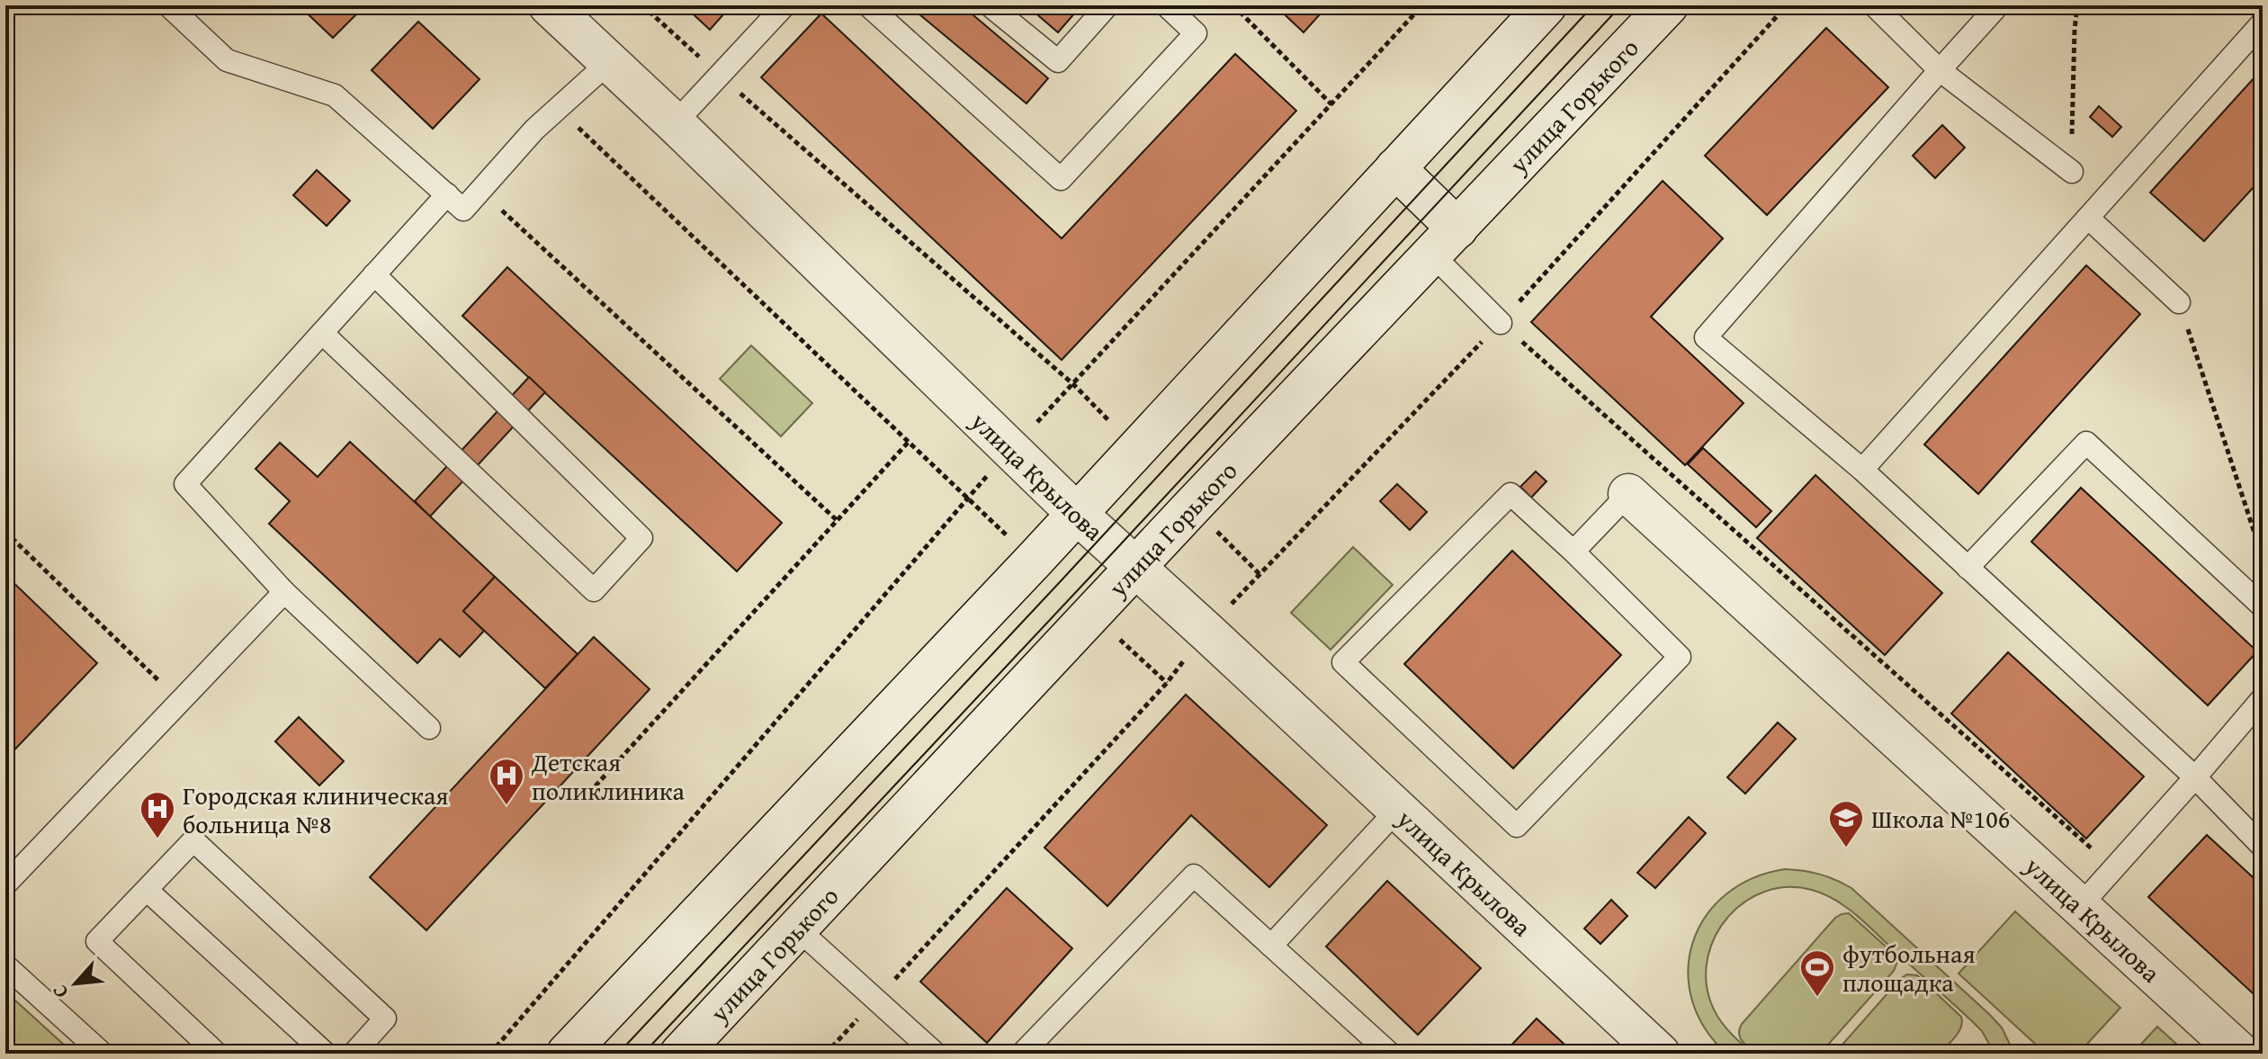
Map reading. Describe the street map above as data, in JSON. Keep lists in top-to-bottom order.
{
  "streets": {
    "main road": ["улица Горького", "улица Крылова"]
  },
  "crossings": [
    ["улица Горького", "улица Крылова"]
  ],
  "places": {
    "hospital": ["Детская поликлиника", "Городская клиническая больница №8"],
    "school or university": ["Школа №106"],
    "sports": ["футбольная площадка"]
  },
  "north": "bottom left"
}
